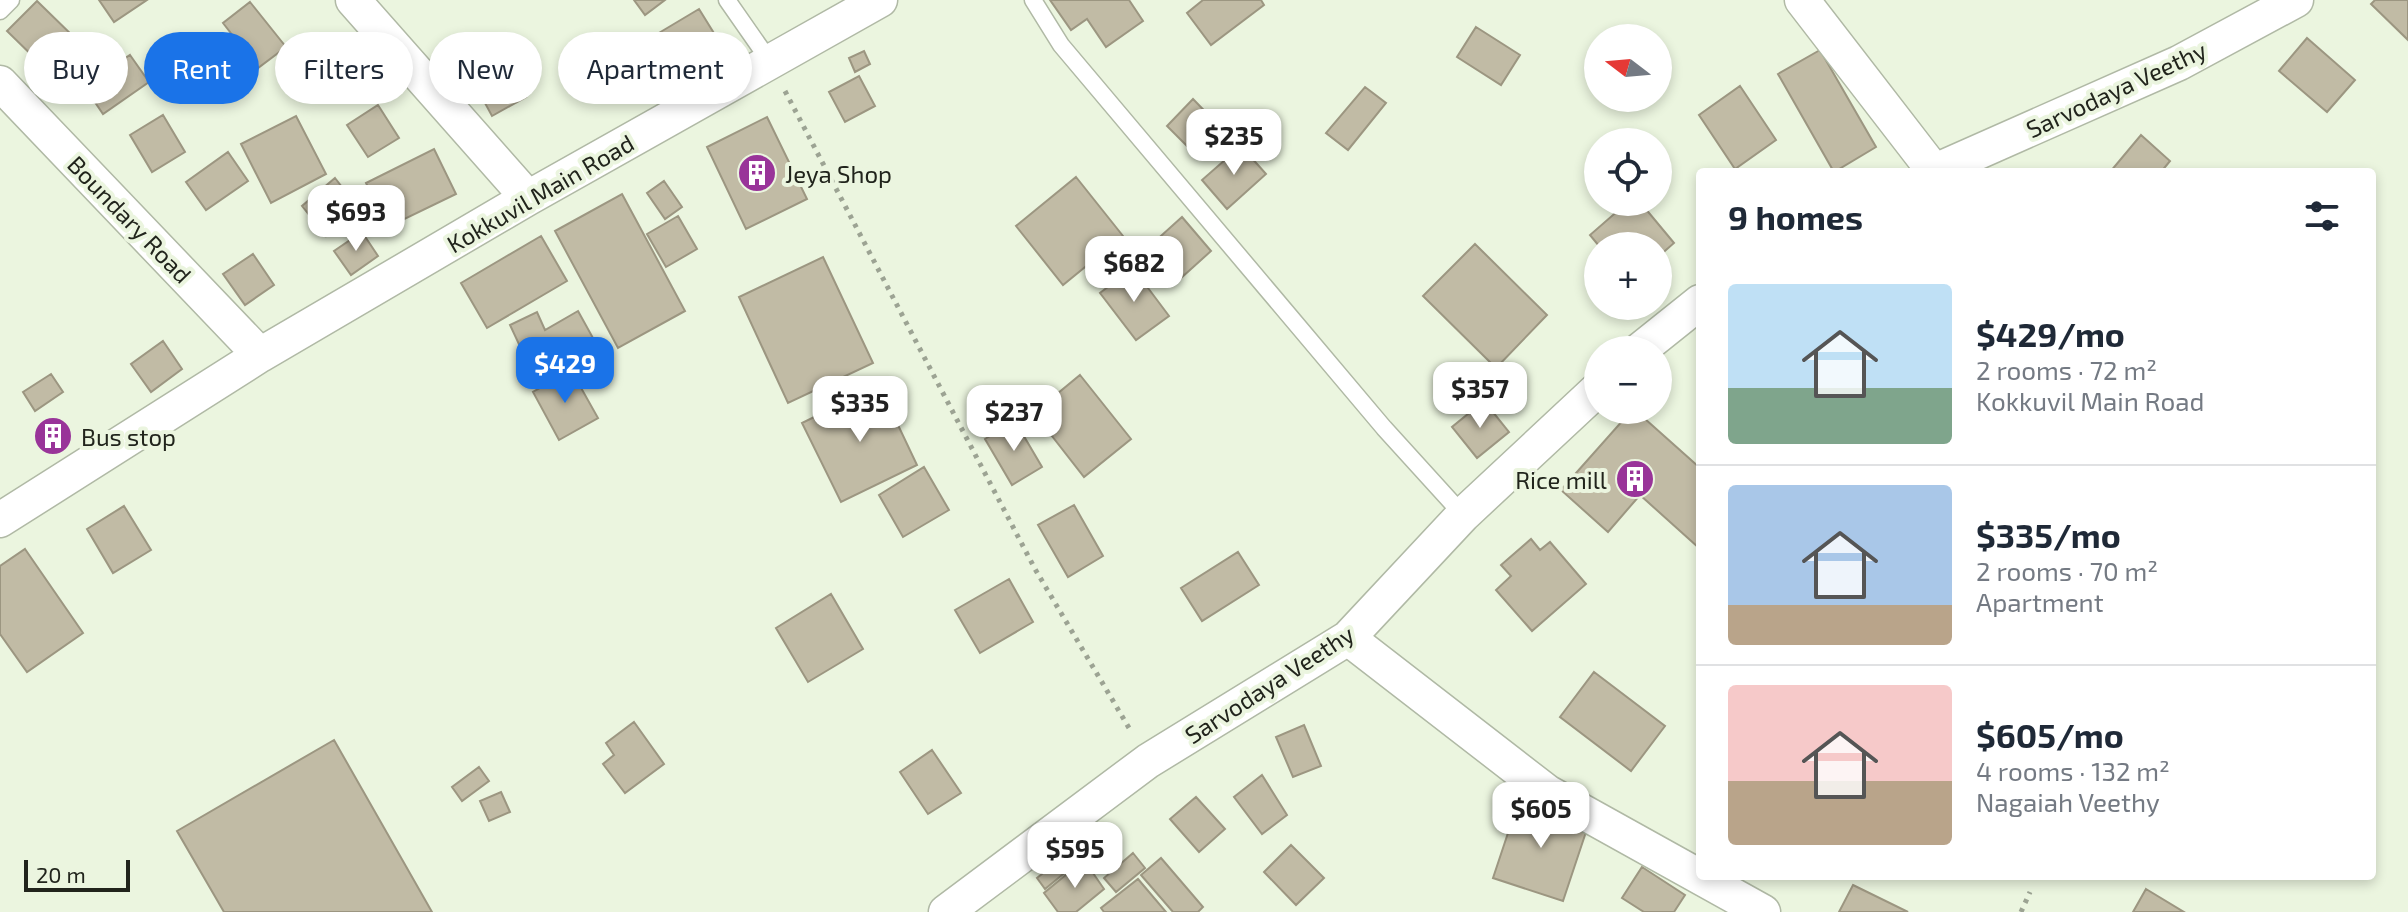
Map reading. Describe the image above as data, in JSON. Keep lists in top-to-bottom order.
{
  "streets": {
    "street": ["Sarvodaya Veethy", "Kokkuvil Main Road", "Boundary Road"]
  },
  "crossings": [
    ["Kokkuvil Main Road", "Boundary Road"]
  ],
  "places": {
    "building": ["Jeya Shop", "Bus stop", "Rice mill"]
  },
  "scale_bar": "20 m",
  "north": "left",
  "page": {
    "map_buttons": ["+", "−"],
    "chip": [
      "Buy",
      "Rent",
      "Filters",
      "New",
      "Apartment"
    ],
    "price": [
      "$235",
      "$693",
      "$682",
      "$429",
      "$357",
      "$335",
      "$237",
      "$605",
      "$595"
    ],
    "heading": "9 homes",
    "list": [
      {
        "name": "$429/mo",
        "note": "2 rooms · 72 m² · Kokkuvil Main Road"
      },
      {
        "name": "$335/mo",
        "note": "2 rooms · 70 m² · Apartment"
      },
      {
        "name": "$605/mo",
        "note": "4 rooms · 132 m² · Nagaiah Veethy"
      }
    ],
    "scale": "20 m"
  }
}
